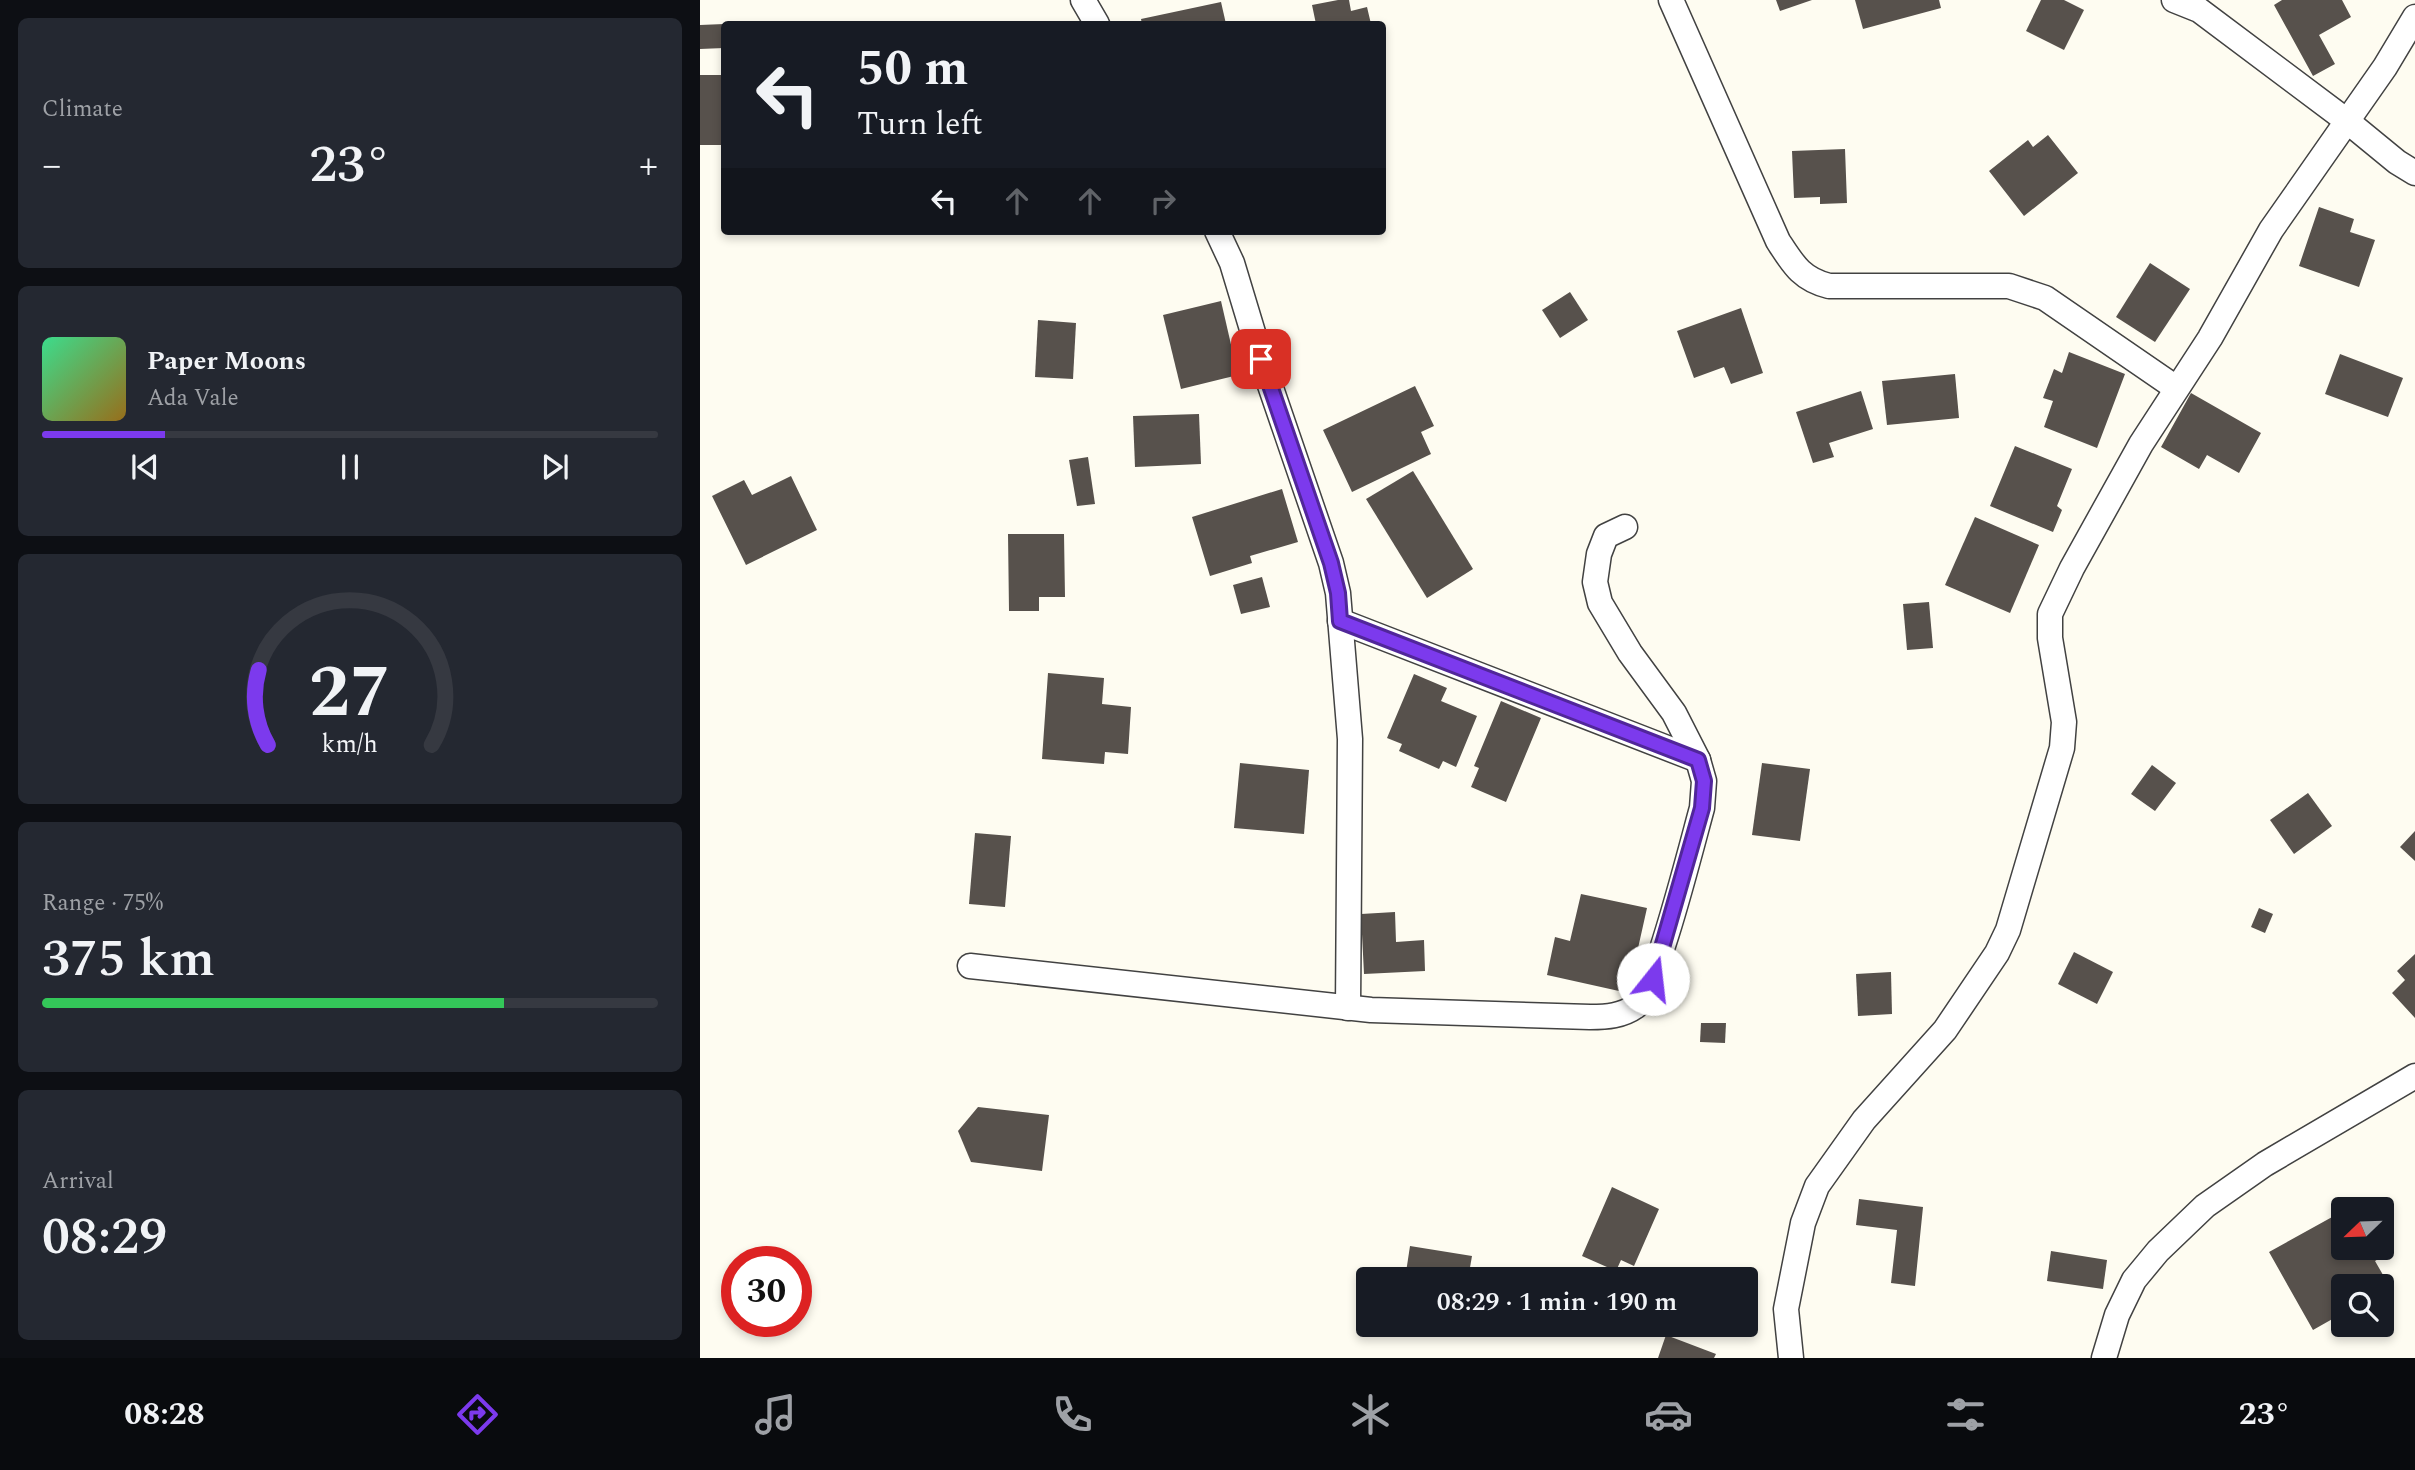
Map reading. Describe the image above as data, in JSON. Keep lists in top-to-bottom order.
{
  "north": "bottom left",
  "page": {
    "tile": [
      "Climate",
      ["Range · 75%", "375 km"],
      ["Arrival", "08:29"]
    ],
    "turn": ["50 m", "Turn left"],
    "heat": ["−", "23°", "+"],
    "song": ["Paper Moons", "Ada Vale"],
    "limit": "30",
    "trip": "08:29 · 1 min · 190 m",
    "tabs": ["08:28", "23°"],
    "gauge": ["27", "km/h"]
  }
}
